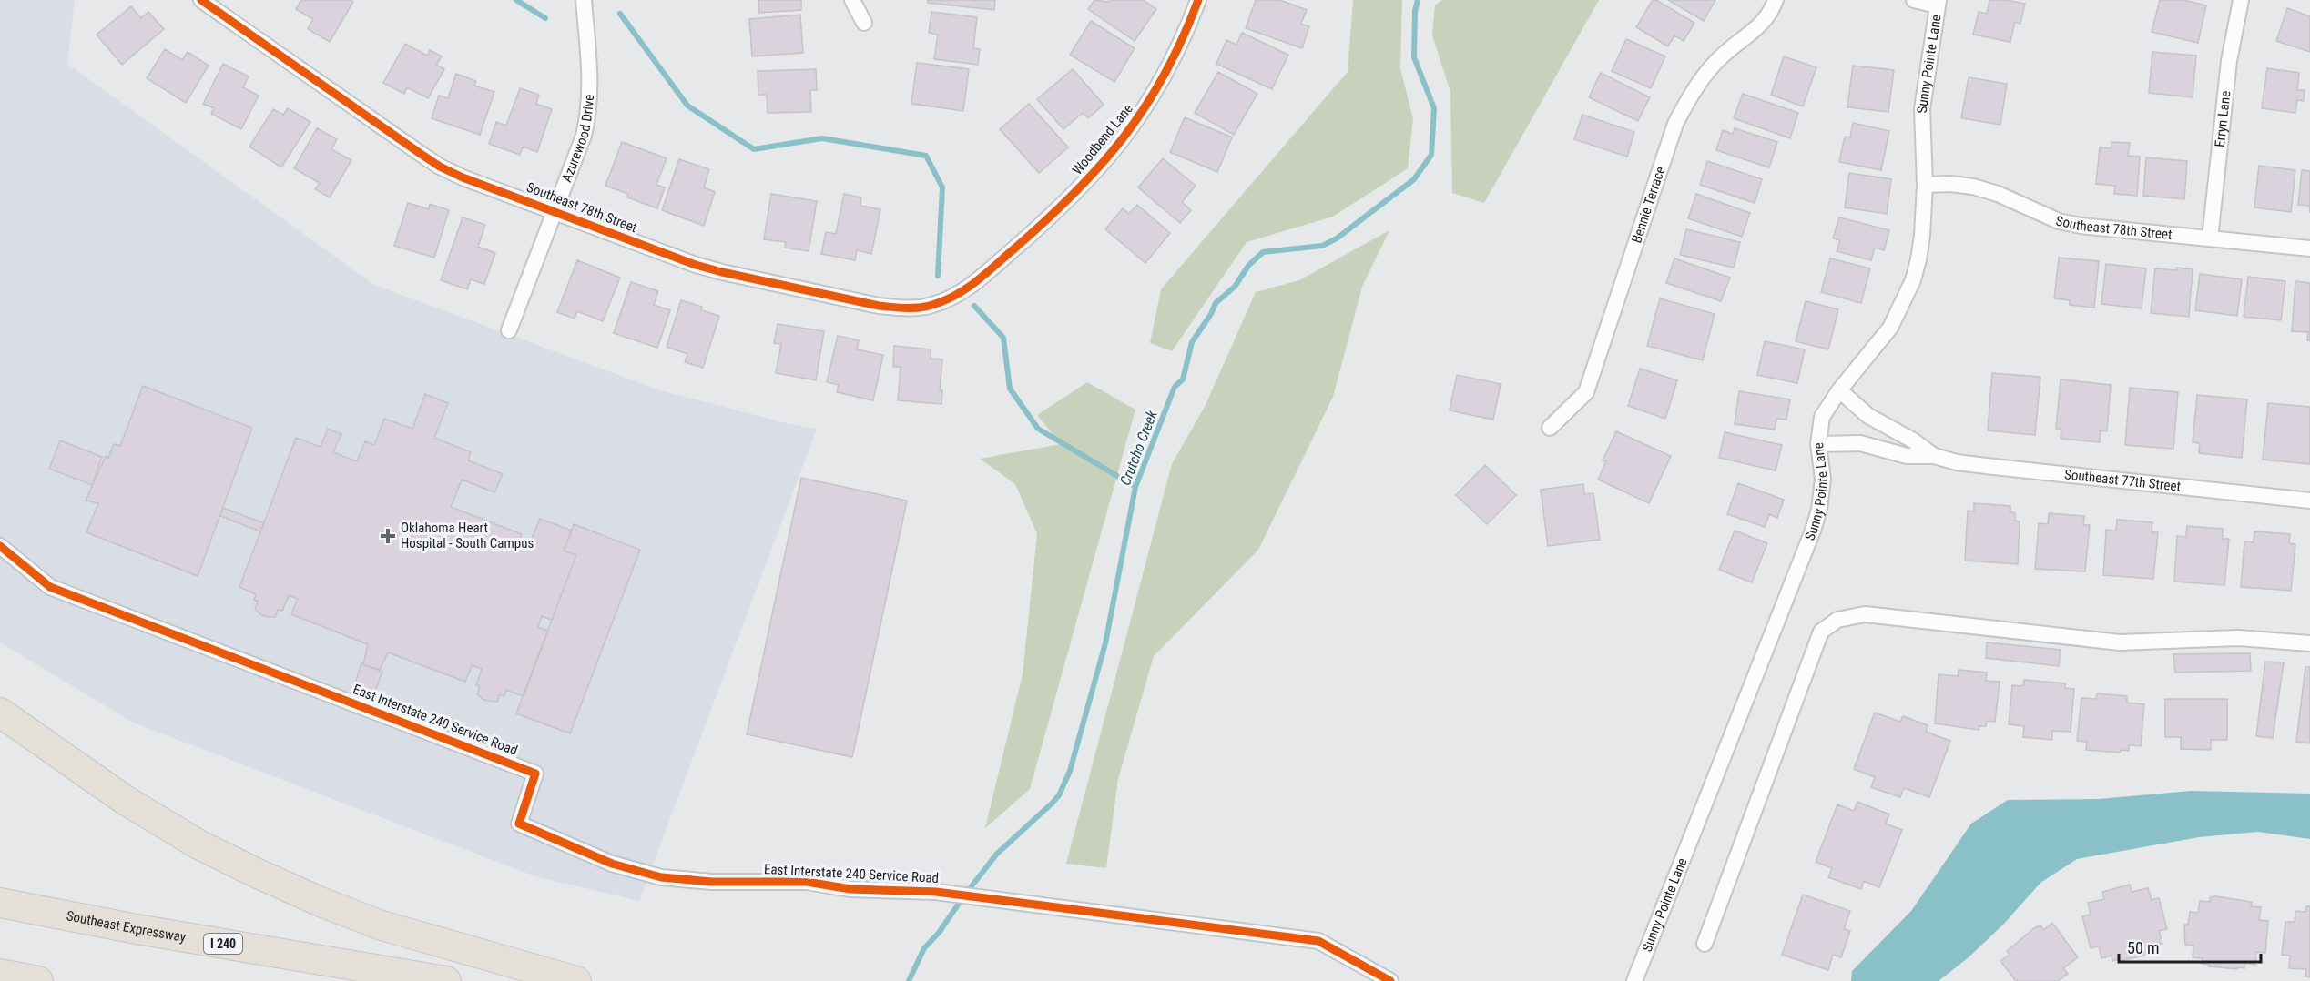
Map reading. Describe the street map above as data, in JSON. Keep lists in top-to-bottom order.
{
  "streets": {
    "highway": ["Southeast Expressway", "I 240"],
    "street": [
      "Sunny Pointe Lane",
      "Erryn Lane",
      "Azurewood Drive",
      "Woodbend Lane",
      "Bennie Terrace",
      "Southeast 78th Street",
      "Southeast 77th Street",
      "East Interstate 240 Service Road"
    ]
  },
  "crossings": [
    ["Sunny Pointe Lane", "Southeast 78th Street"],
    ["Sunny Pointe Lane", "Southeast 77th Street"],
    ["Erryn Lane", "Southeast 78th Street"],
    ["Azurewood Drive", "Southeast 78th Street"],
    ["Woodbend Lane", "Southeast 78th Street"]
  ],
  "water": ["Crutcho Creek"],
  "places": {
    "health": ["Oklahoma Heart Hospital - South Campus"]
  },
  "scale_bar": "50 m"
}
